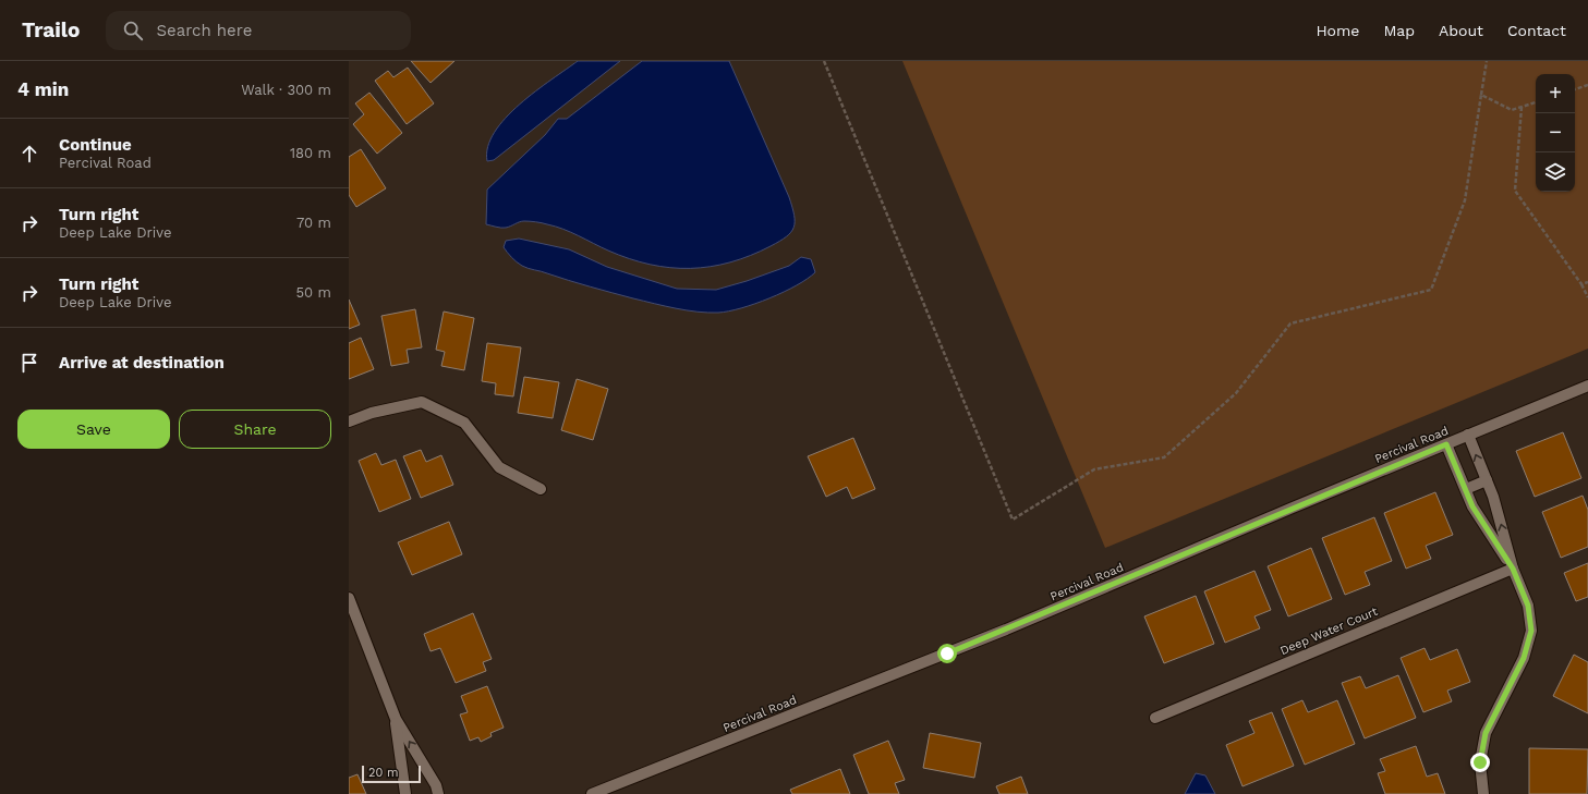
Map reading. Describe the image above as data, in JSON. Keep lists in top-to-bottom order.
{
  "streets": {
    "street": ["Percival Road", "Deep Water Court"]
  },
  "scale_bar": "20 m",
  "page": {
    "header": "Trailo",
    "search": "Search here",
    "nav": [
      "Home",
      "Map",
      "About",
      "Contact"
    ],
    "heading": ["4 min", "Walk · 300 m"],
    "map_buttons": ["+", "−"],
    "list": [
      ["Continue", "Percival Road", "180 m"],
      ["Turn right", "Deep Lake Drive", "70 m"],
      ["Turn right", "Deep Lake Drive", "50 m"],
      "Arrive at destination"
    ],
    "buttons": ["Save", "Share"],
    "scale": "20 m"
  }
}
